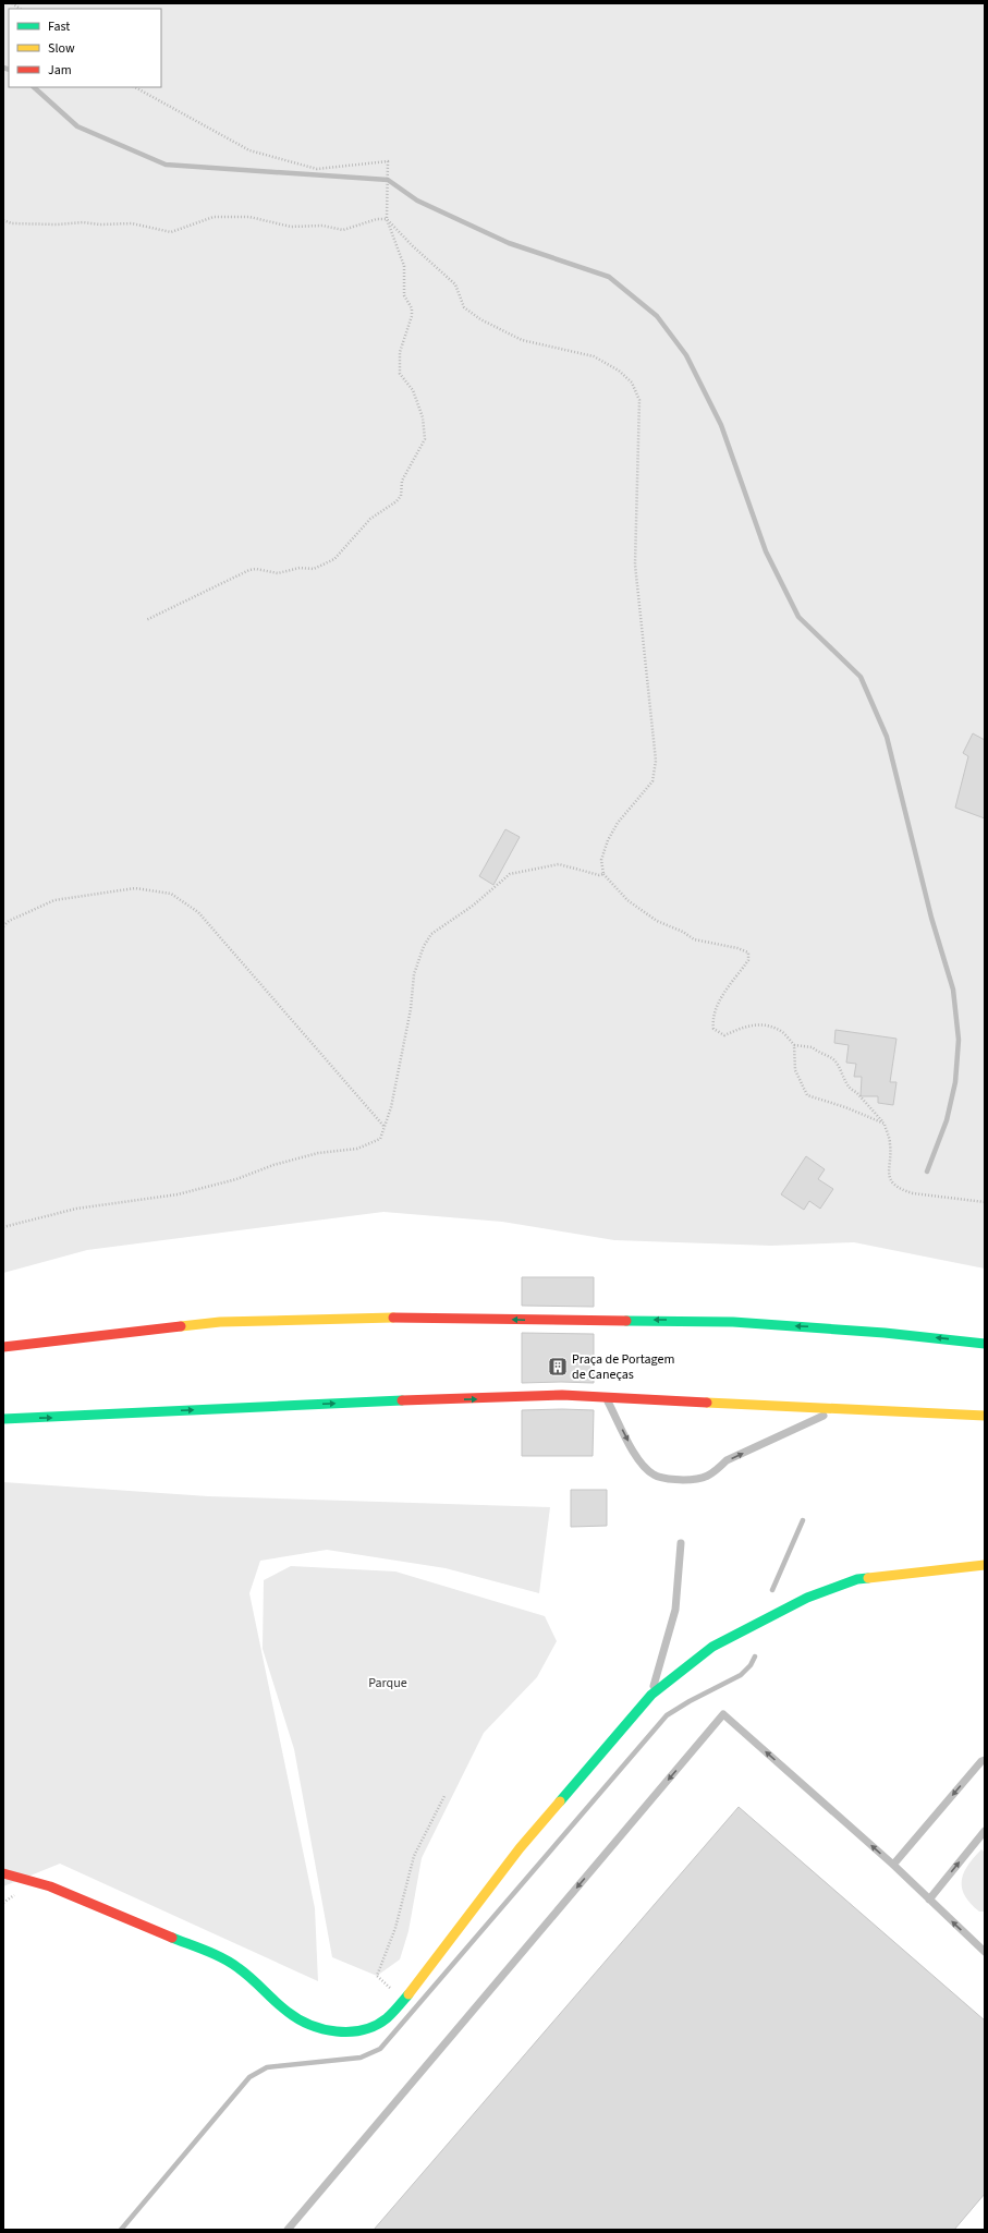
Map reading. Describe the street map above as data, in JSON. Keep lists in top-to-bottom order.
{
  "parks": ["Parque"],
  "places": {
    "building": ["Praça de Portagem de Caneças"]
  },
  "legend": ["Fast", "Slow", "Jam"]
}
